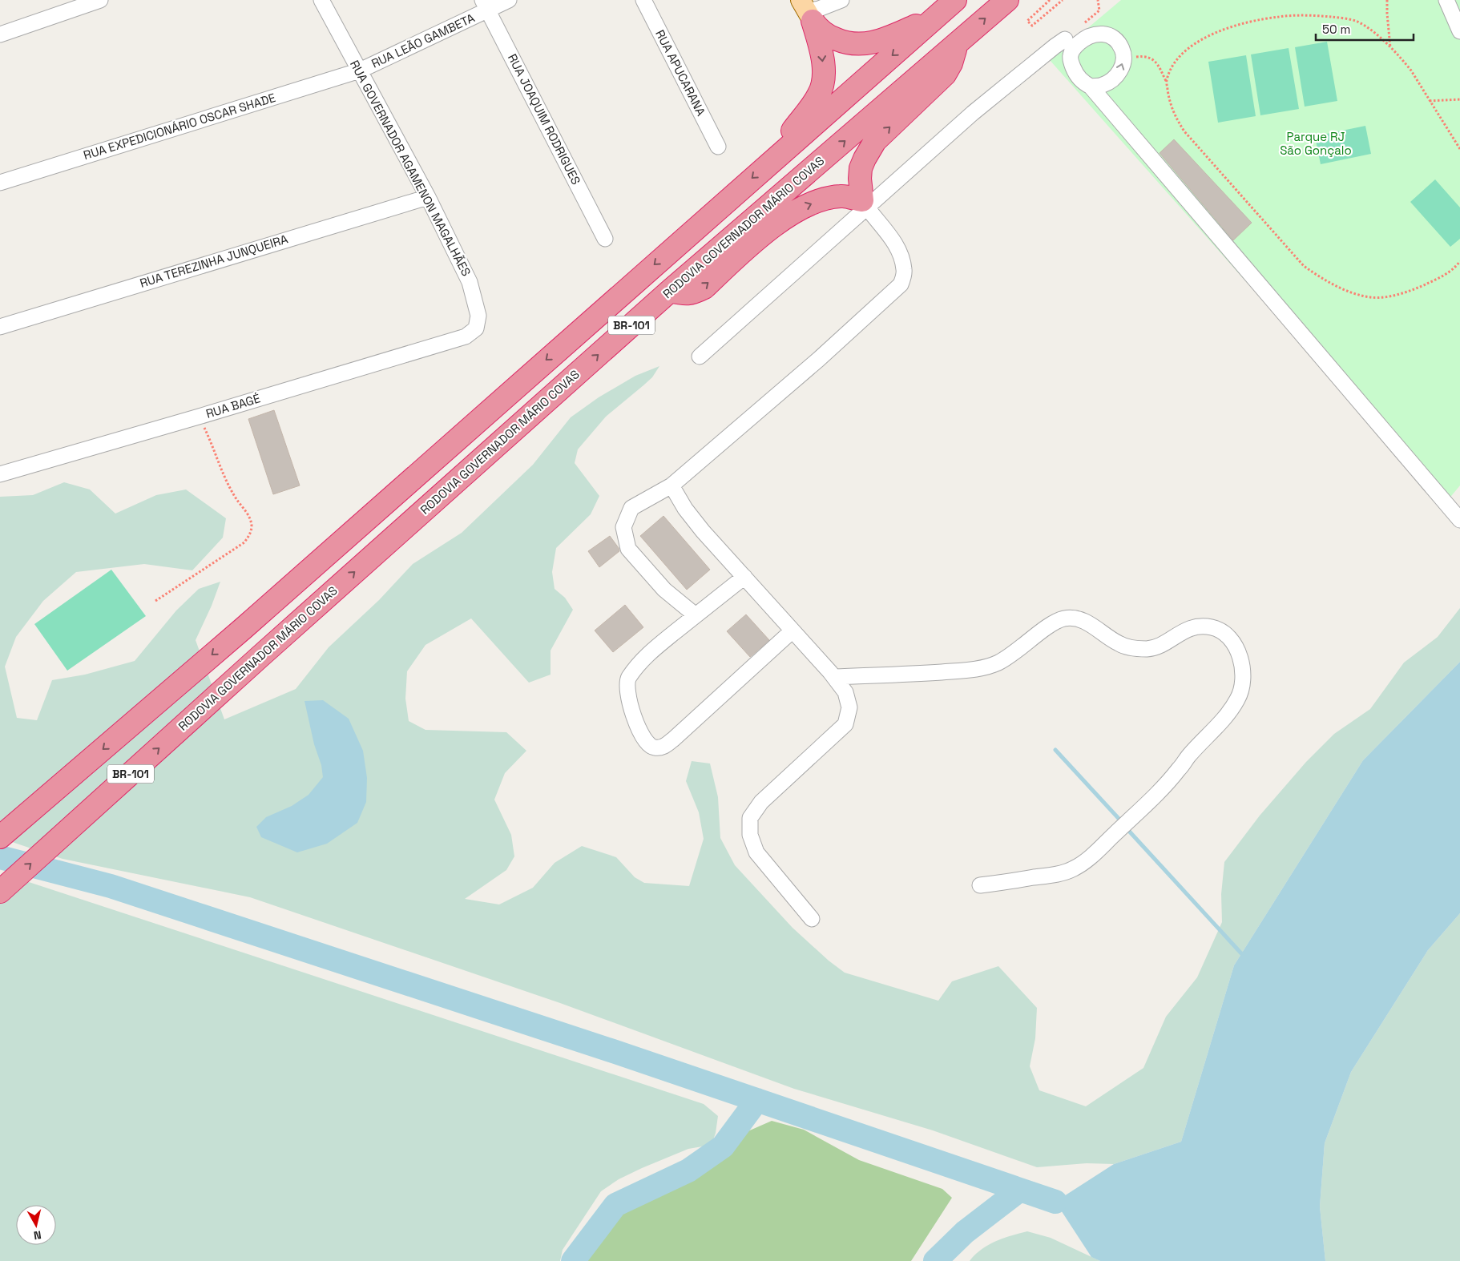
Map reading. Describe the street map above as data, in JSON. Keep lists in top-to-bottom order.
{
  "streets": {
    "highway": ["RODOVIA GOVERNADOR MÁRIO COVAS", "BR-101"],
    "street": [
      "RUA LEÃO GAMBETA",
      "RUA APUCARANA",
      "RUA JOAQUIM RODRIGUES",
      "RUA EXPEDICIONÁRIO OSCAR SHADE",
      "RUA GOVERNADOR AGAMENON MAGALHÃES",
      "RUA TEREZINHA JUNQUEIRA",
      "RUA BAGÉ"
    ]
  },
  "crossings": [
    ["RUA LEÃO GAMBETA", "RUA JOAQUIM RODRIGUES"],
    ["RUA LEÃO GAMBETA", "RUA EXPEDICIONÁRIO OSCAR SHADE"],
    ["RUA LEÃO GAMBETA", "RUA GOVERNADOR AGAMENON MAGALHÃES"],
    ["RUA EXPEDICIONÁRIO OSCAR SHADE", "RUA GOVERNADOR AGAMENON MAGALHÃES"],
    ["RUA GOVERNADOR AGAMENON MAGALHÃES", "RUA TEREZINHA JUNQUEIRA"],
    ["RUA GOVERNADOR AGAMENON MAGALHÃES", "RUA BAGÉ"]
  ],
  "parks": ["Parque RJ São Gonçalo"],
  "scale_bar": "50 m",
  "north": "bottom"
}
